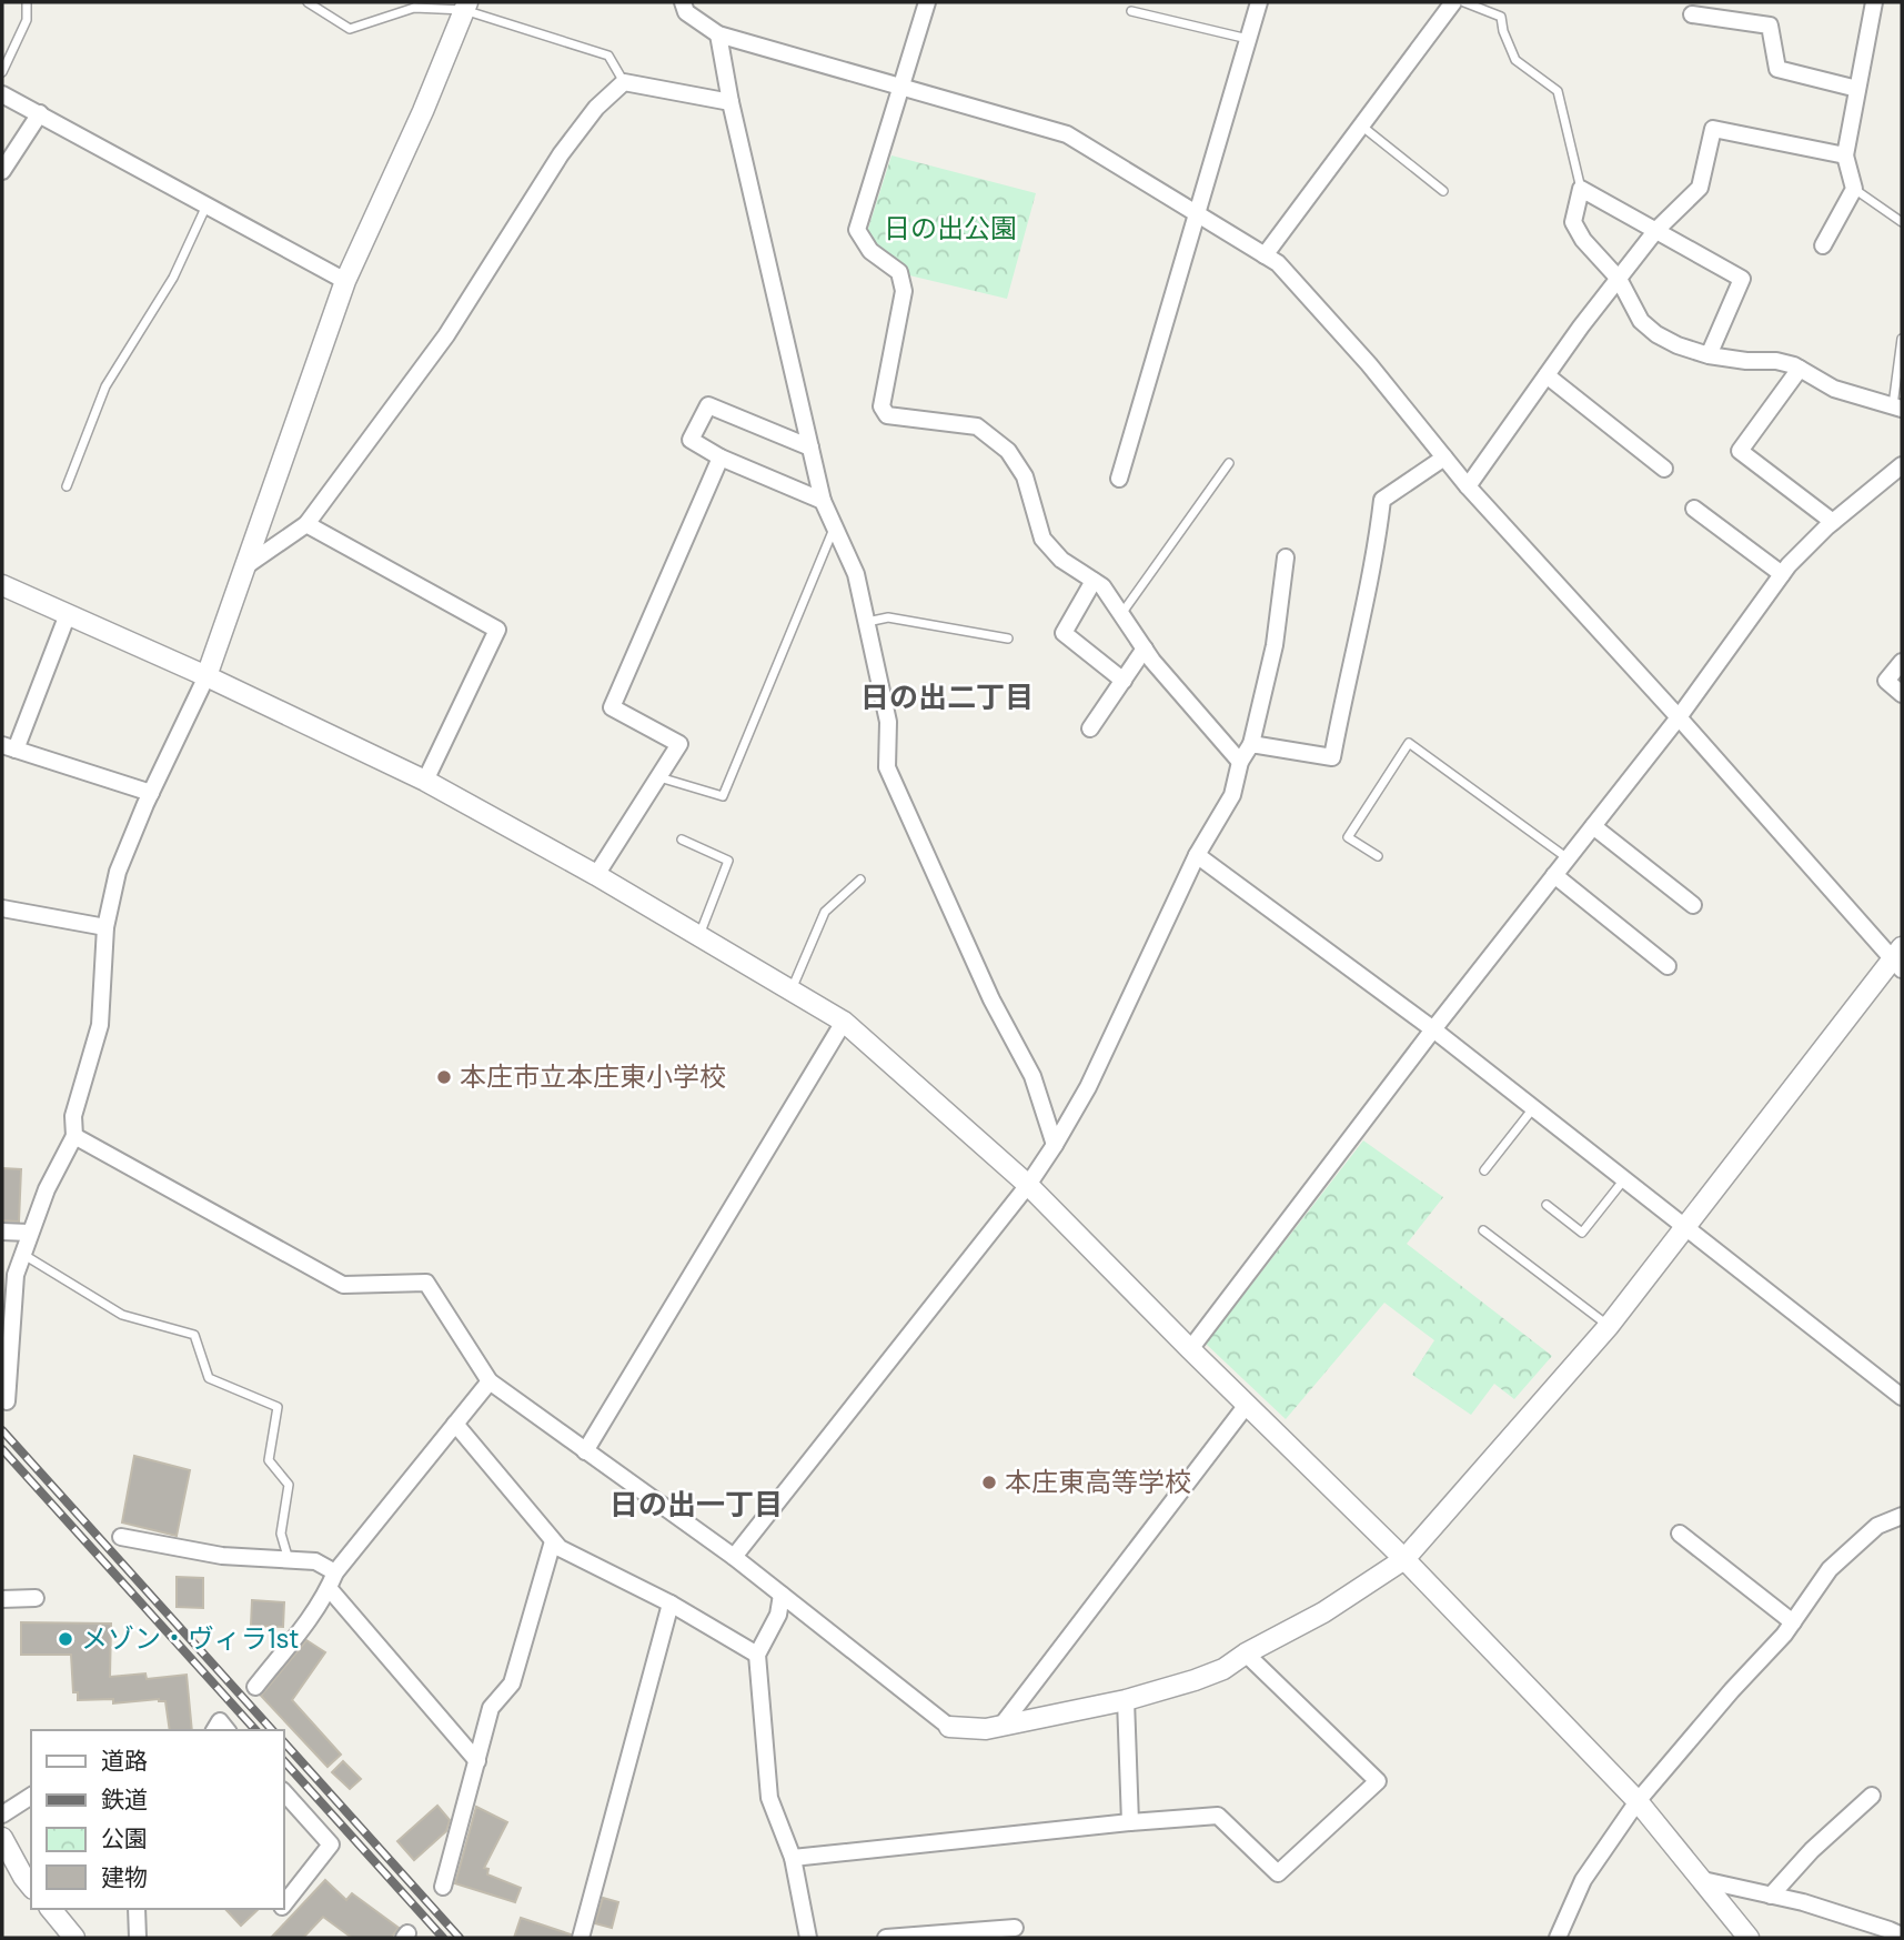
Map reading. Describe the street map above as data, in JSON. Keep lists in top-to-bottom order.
{
  "districts": ["日の出二丁目", "日の出一丁目"],
  "parks": ["日の出公園"],
  "places": ["本庄市立本庄東小学校", "本庄東高等学校", "メゾン・ヴィラ1st"],
  "legend": [
    "道路",
    "鉄道",
    "公園",
    "建物"
  ]
}
